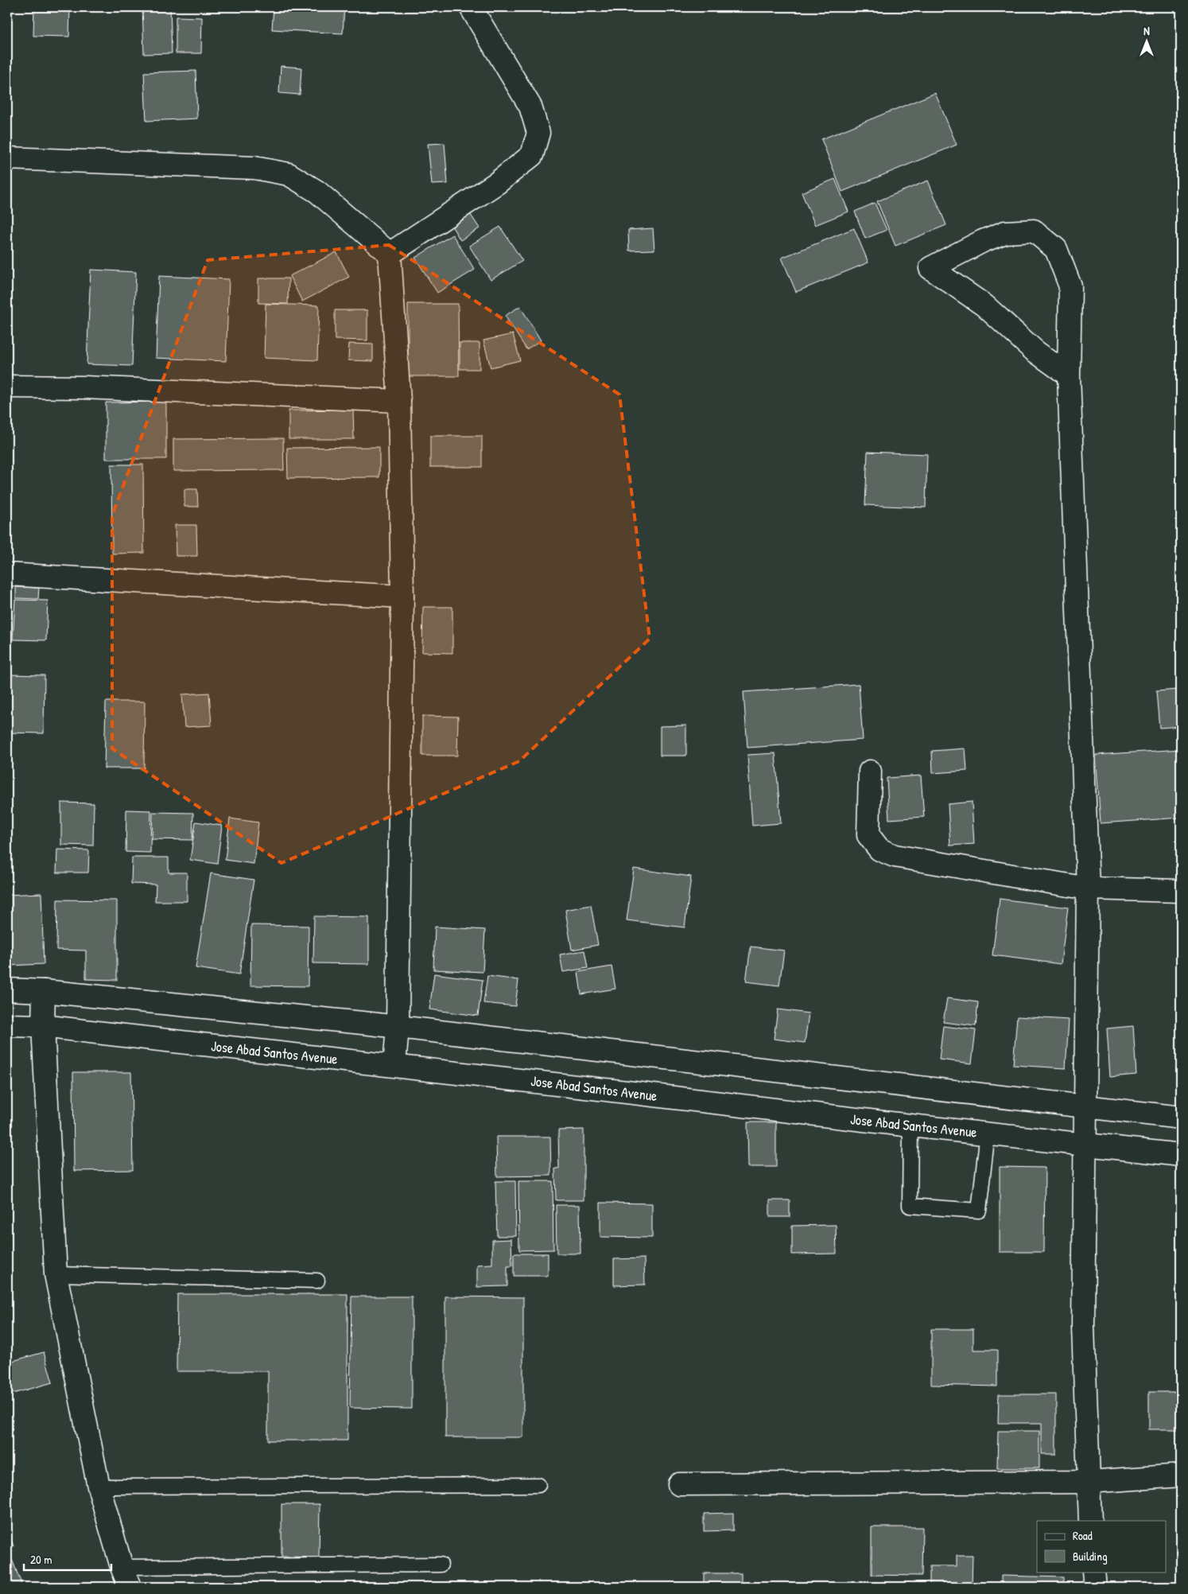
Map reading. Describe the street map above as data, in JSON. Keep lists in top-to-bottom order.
{
  "streets": {
    "street": ["Jose Abad Santos Avenue"]
  },
  "legend": ["Road", "Building"],
  "scale_bar": "20 m",
  "north": "top"
}
